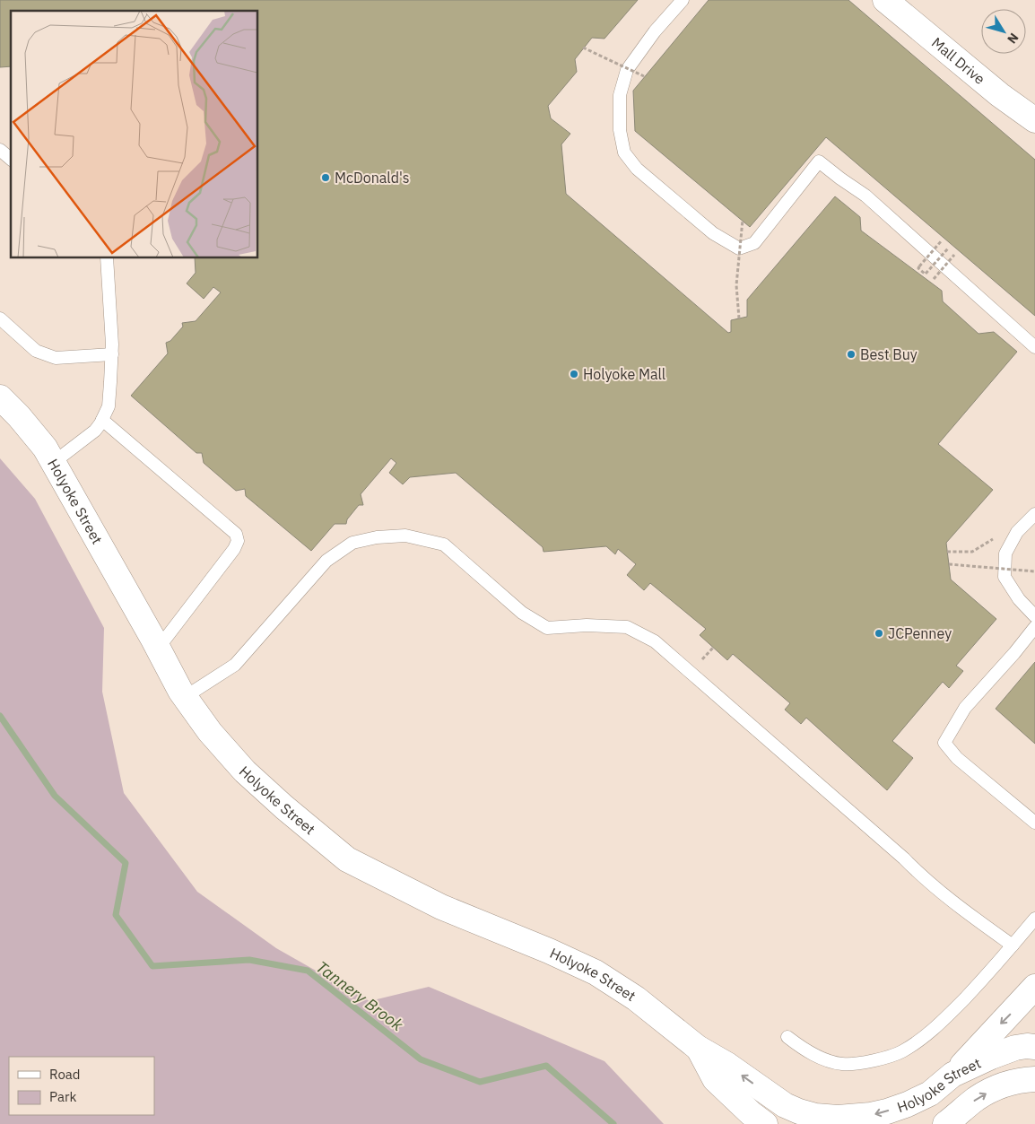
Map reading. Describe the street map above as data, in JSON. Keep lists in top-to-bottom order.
{
  "streets": {
    "street": ["Mall Drive", "Holyoke Street"]
  },
  "water": ["Tannery Brook"],
  "places": [
    "McDonald's",
    "Best Buy",
    "Holyoke Mall",
    "JCPenney"
  ],
  "legend": ["Road", "Park"],
  "north": "bottom right"
}
